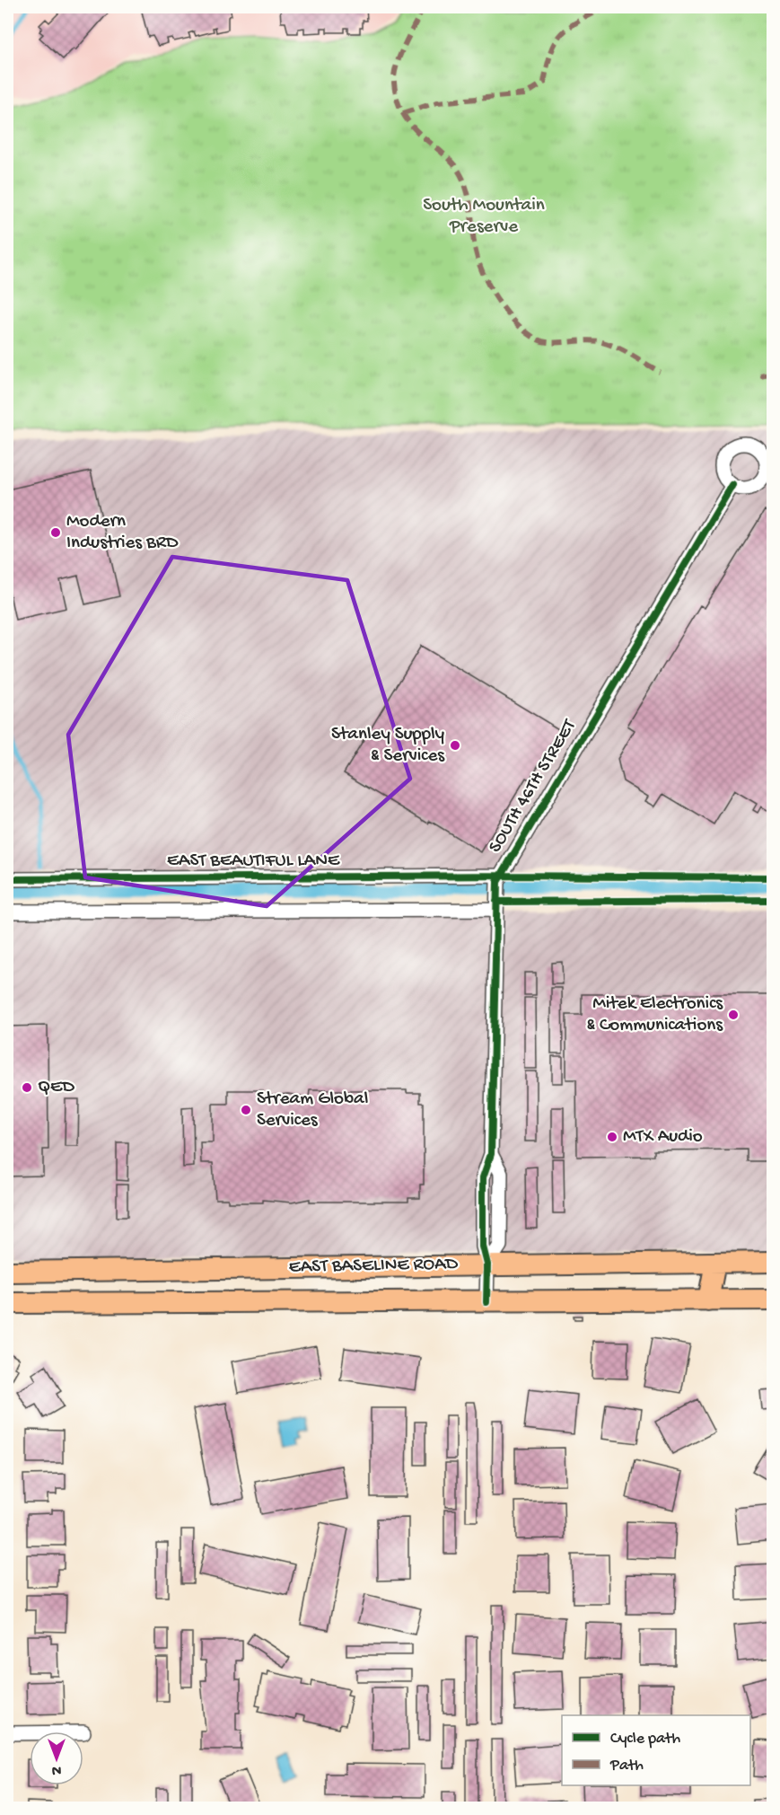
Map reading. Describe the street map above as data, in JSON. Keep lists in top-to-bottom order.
{
  "streets": {
    "main road": ["EAST BASELINE ROAD"],
    "street": ["SOUTH 46TH STREET", "EAST BEAUTIFUL LANE"]
  },
  "crossings": [
    ["SOUTH 46TH STREET", "EAST BEAUTIFUL LANE"],
    ["SOUTH 46TH STREET", "EAST BASELINE ROAD"]
  ],
  "parks": ["South Mountain Preserve"],
  "places": [
    "Modern Industries BRD",
    "Stanley Supply & Services",
    "Mitek Electronics & Communications",
    "QED",
    "Stream Global Services",
    "MTX Audio"
  ],
  "legend": ["Cycle path", "Path"],
  "north": "bottom"
}
